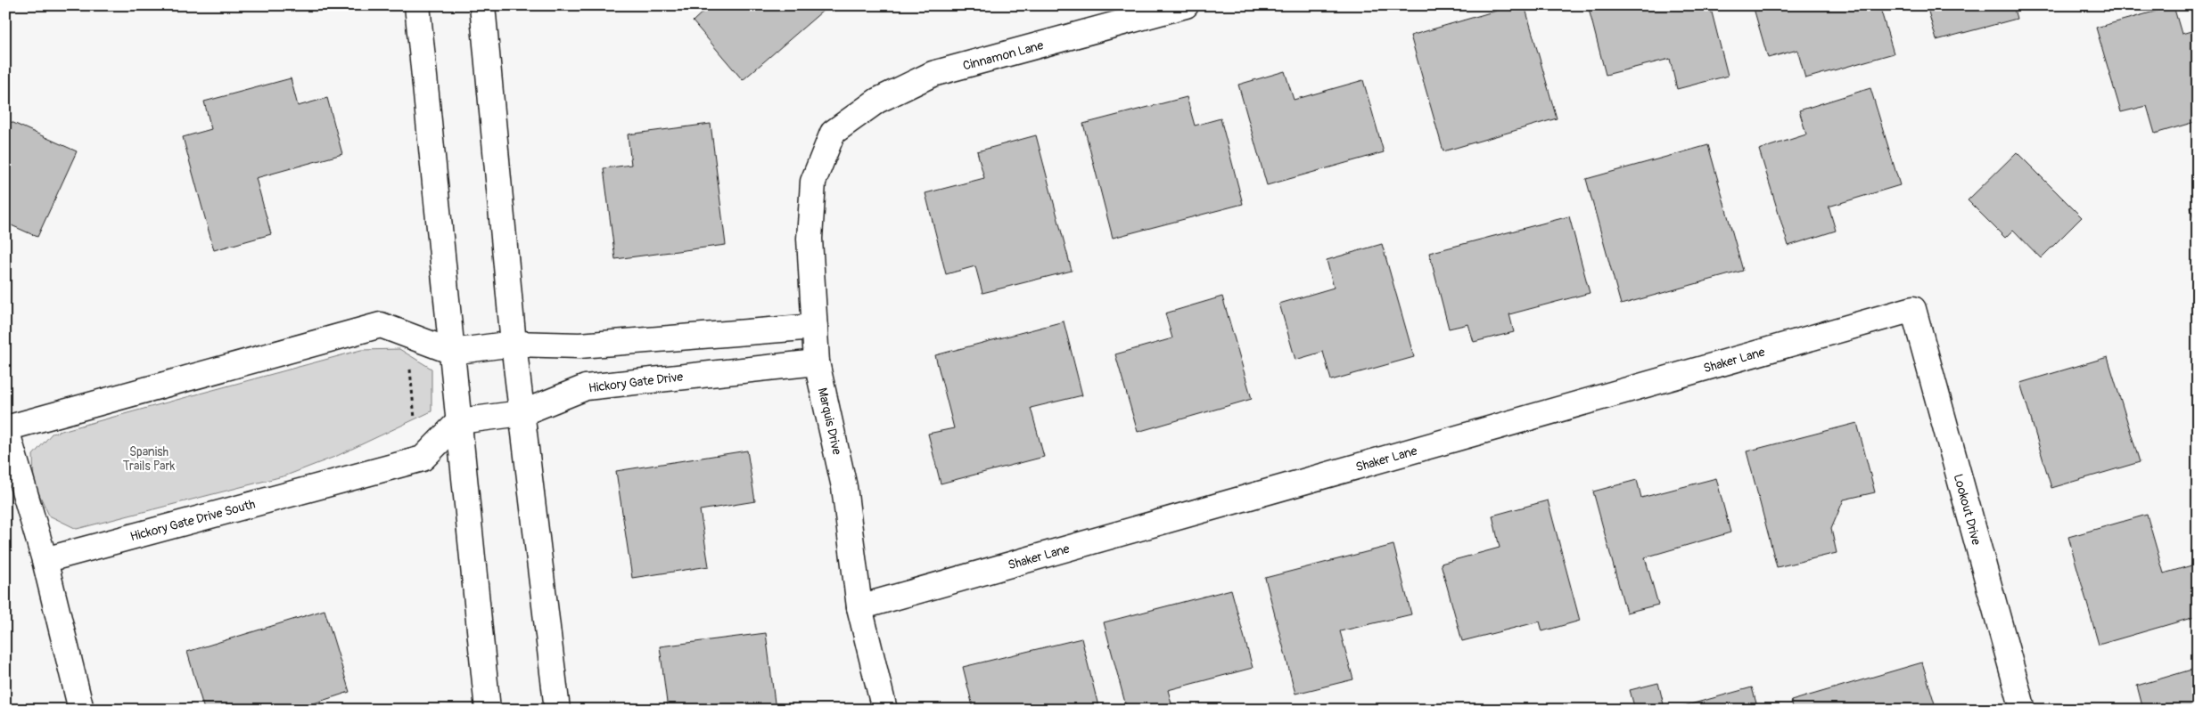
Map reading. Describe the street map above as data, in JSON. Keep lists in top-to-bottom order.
{
  "streets": {
    "street": [
      "Cinnamon Lane",
      "Shaker Lane",
      "Hickory Gate Drive",
      "Marquis Drive",
      "Lookout Drive",
      "Hickory Gate Drive South"
    ]
  },
  "crossings": [
    ["Cinnamon Lane", "Marquis Drive"],
    ["Shaker Lane", "Marquis Drive"],
    ["Shaker Lane", "Lookout Drive"],
    ["Hickory Gate Drive", "Marquis Drive"],
    ["Hickory Gate Drive", "Hickory Gate Drive South"]
  ],
  "parks": ["Spanish Trails Park"]
}
